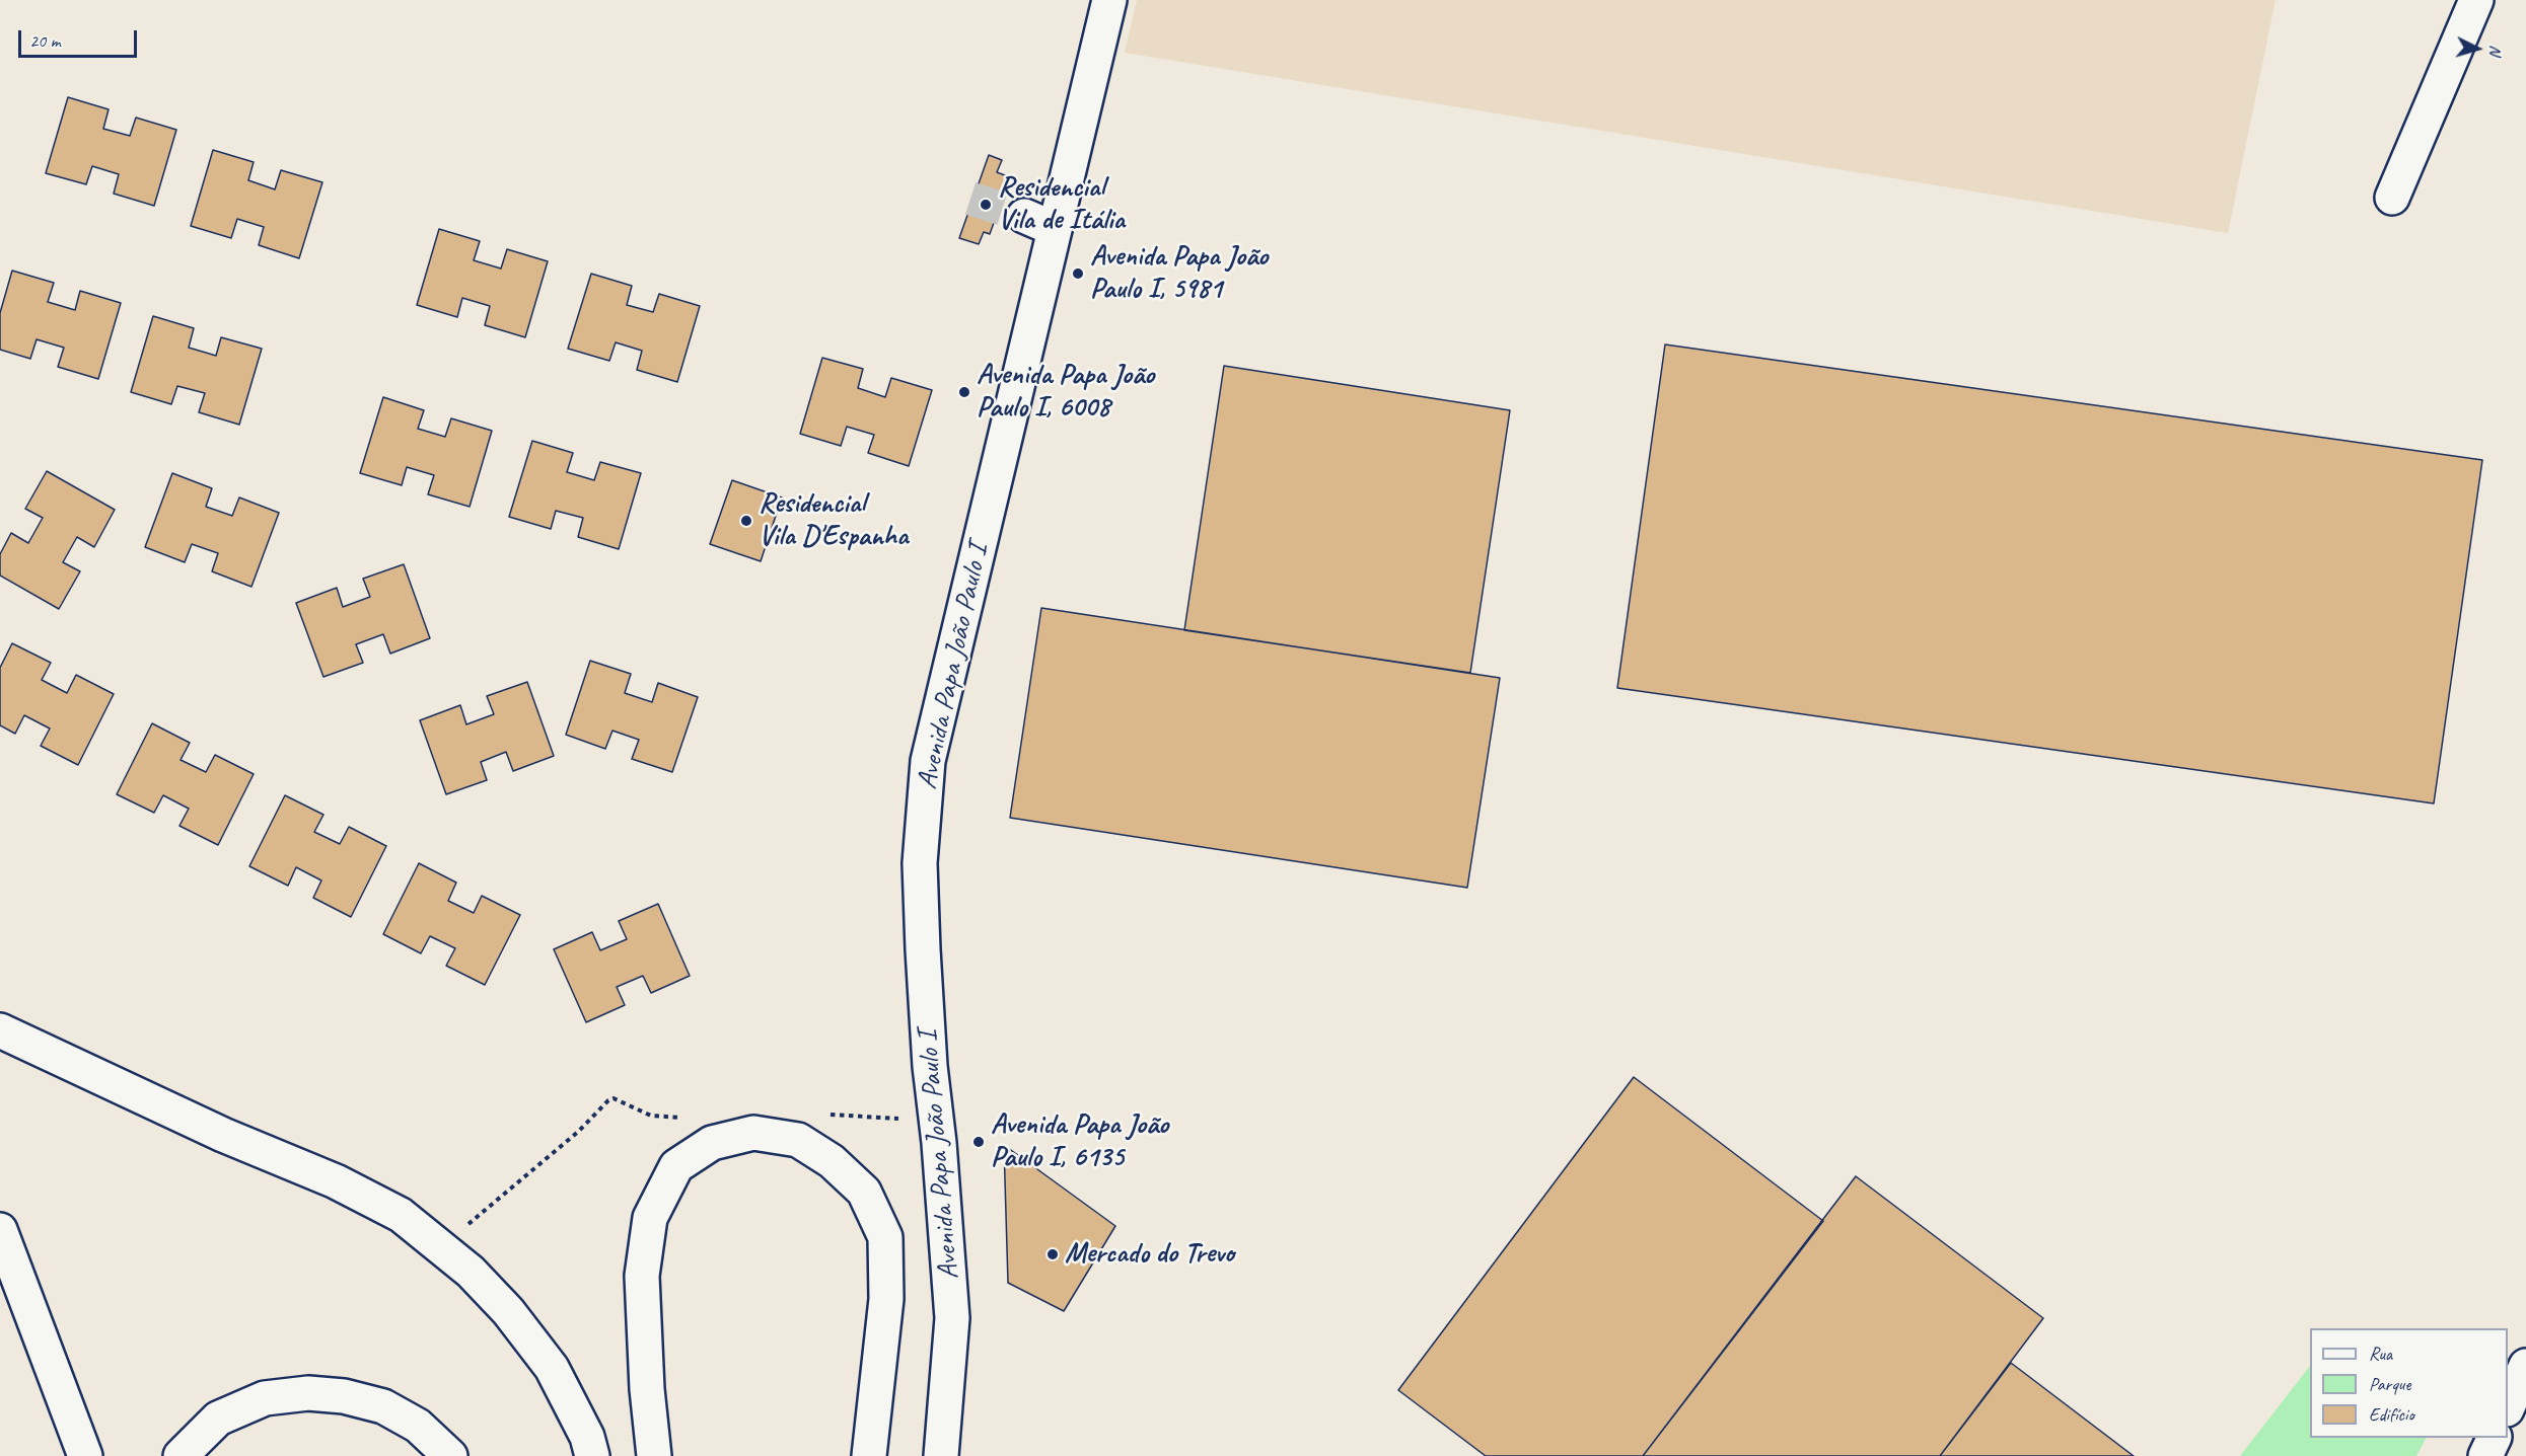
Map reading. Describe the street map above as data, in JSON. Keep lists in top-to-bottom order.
{
  "streets": {
    "main road": ["Avenida Papa João Paulo I"]
  },
  "places": [
    "Residencial Vila de Itália",
    "Avenida Papa João Paulo I, 5981",
    "Avenida Papa João Paulo I, 6008",
    "Residencial Vila D'Espanha",
    "Avenida Papa João Paulo I, 6135",
    "Mercado do Trevo"
  ],
  "legend": ["Rua", "Parque", "Edifício"],
  "scale_bar": "20 m",
  "north": "right"
}
